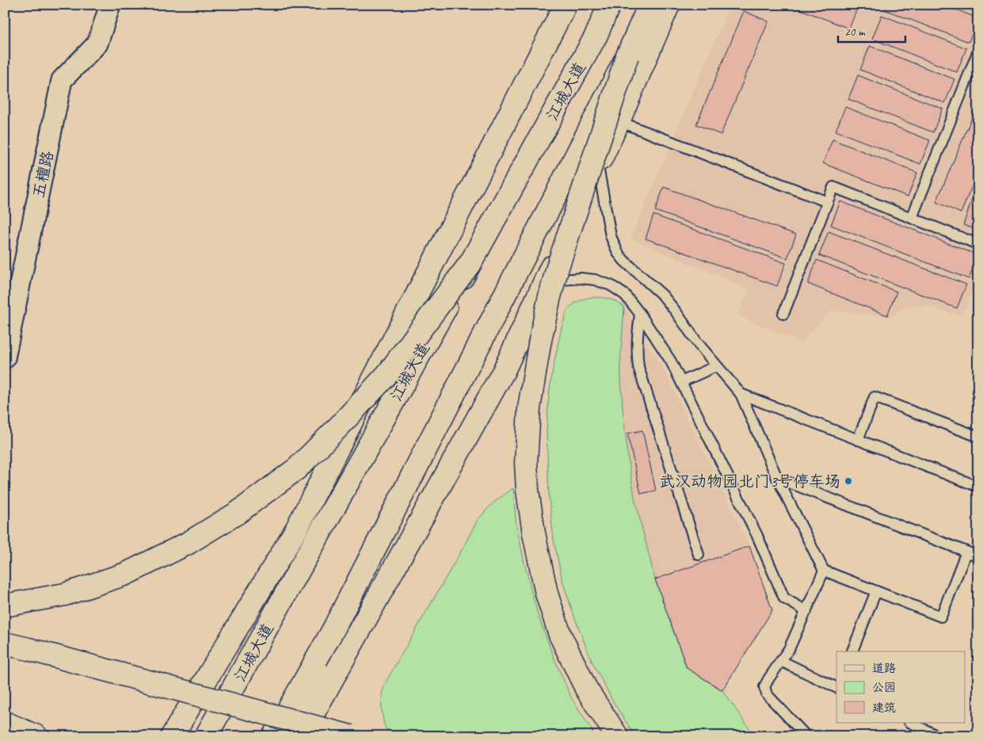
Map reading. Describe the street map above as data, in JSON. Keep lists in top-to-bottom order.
{
  "streets": {
    "main road": ["江城大道"],
    "street": ["五檀路"]
  },
  "places": ["武汉动物园北门3号停车场"],
  "legend": ["道路", "公园", "建筑"],
  "scale_bar": "20 m"
}
